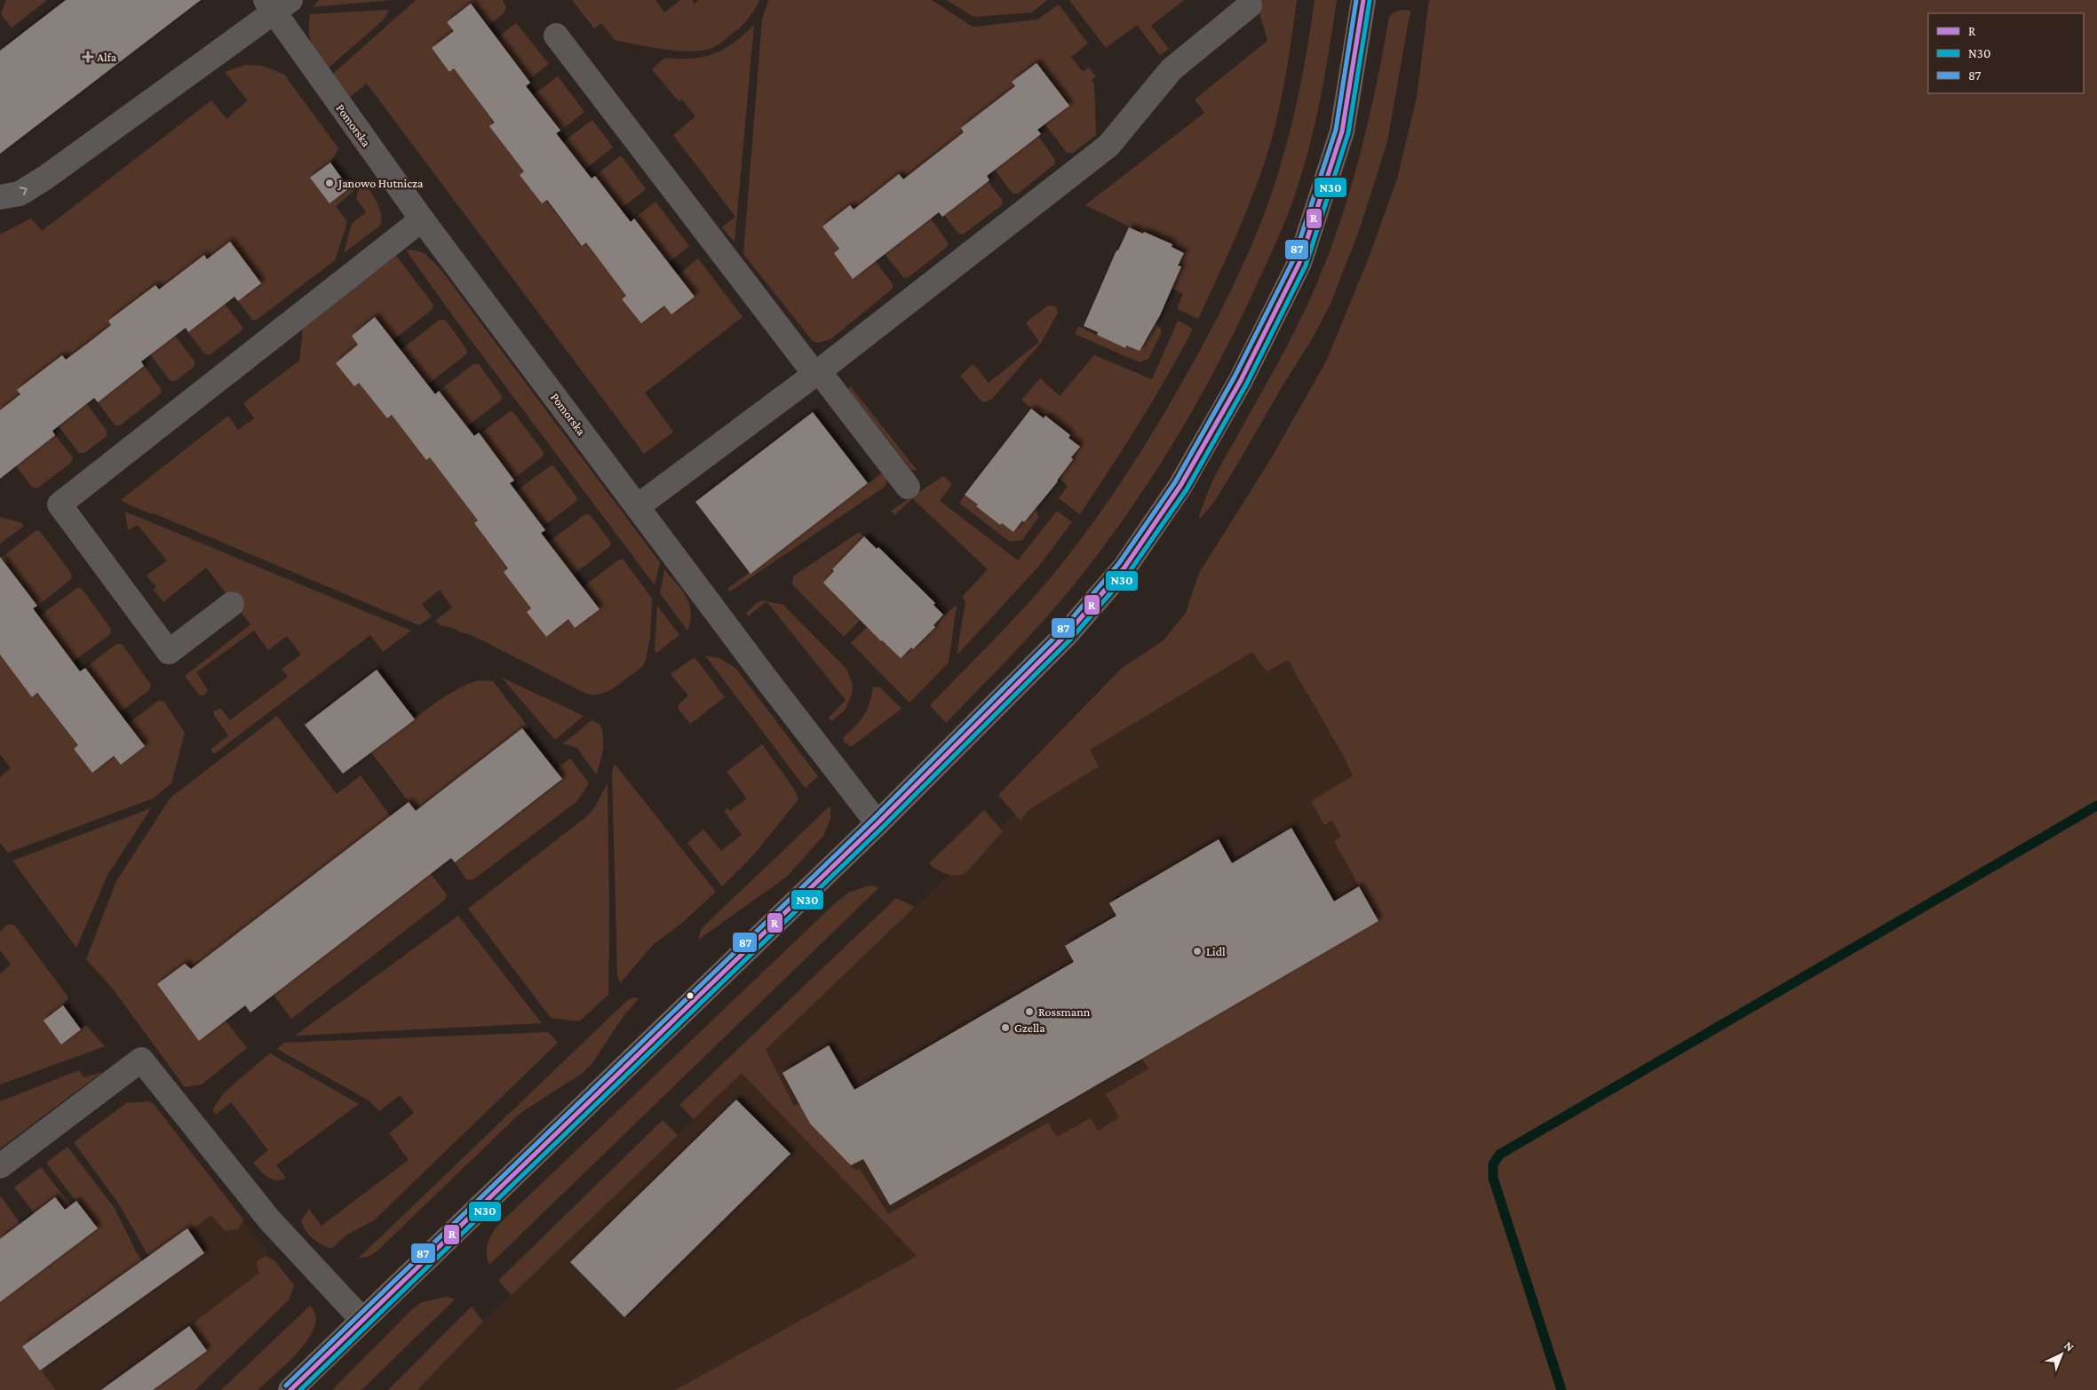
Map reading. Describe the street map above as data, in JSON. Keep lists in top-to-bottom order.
{
  "streets": {
    "street": ["Pomorska"]
  },
  "places": {
    "health": ["Alfa"],
    "other": [
      "Janowo Hutnicza",
      "Lidl",
      "Rossmann",
      "Gzella"
    ]
  },
  "lines": ["transit line R", "transit line 87", "transit line N30"],
  "legend": ["R", "N30", "87"],
  "north": "top right"
}
